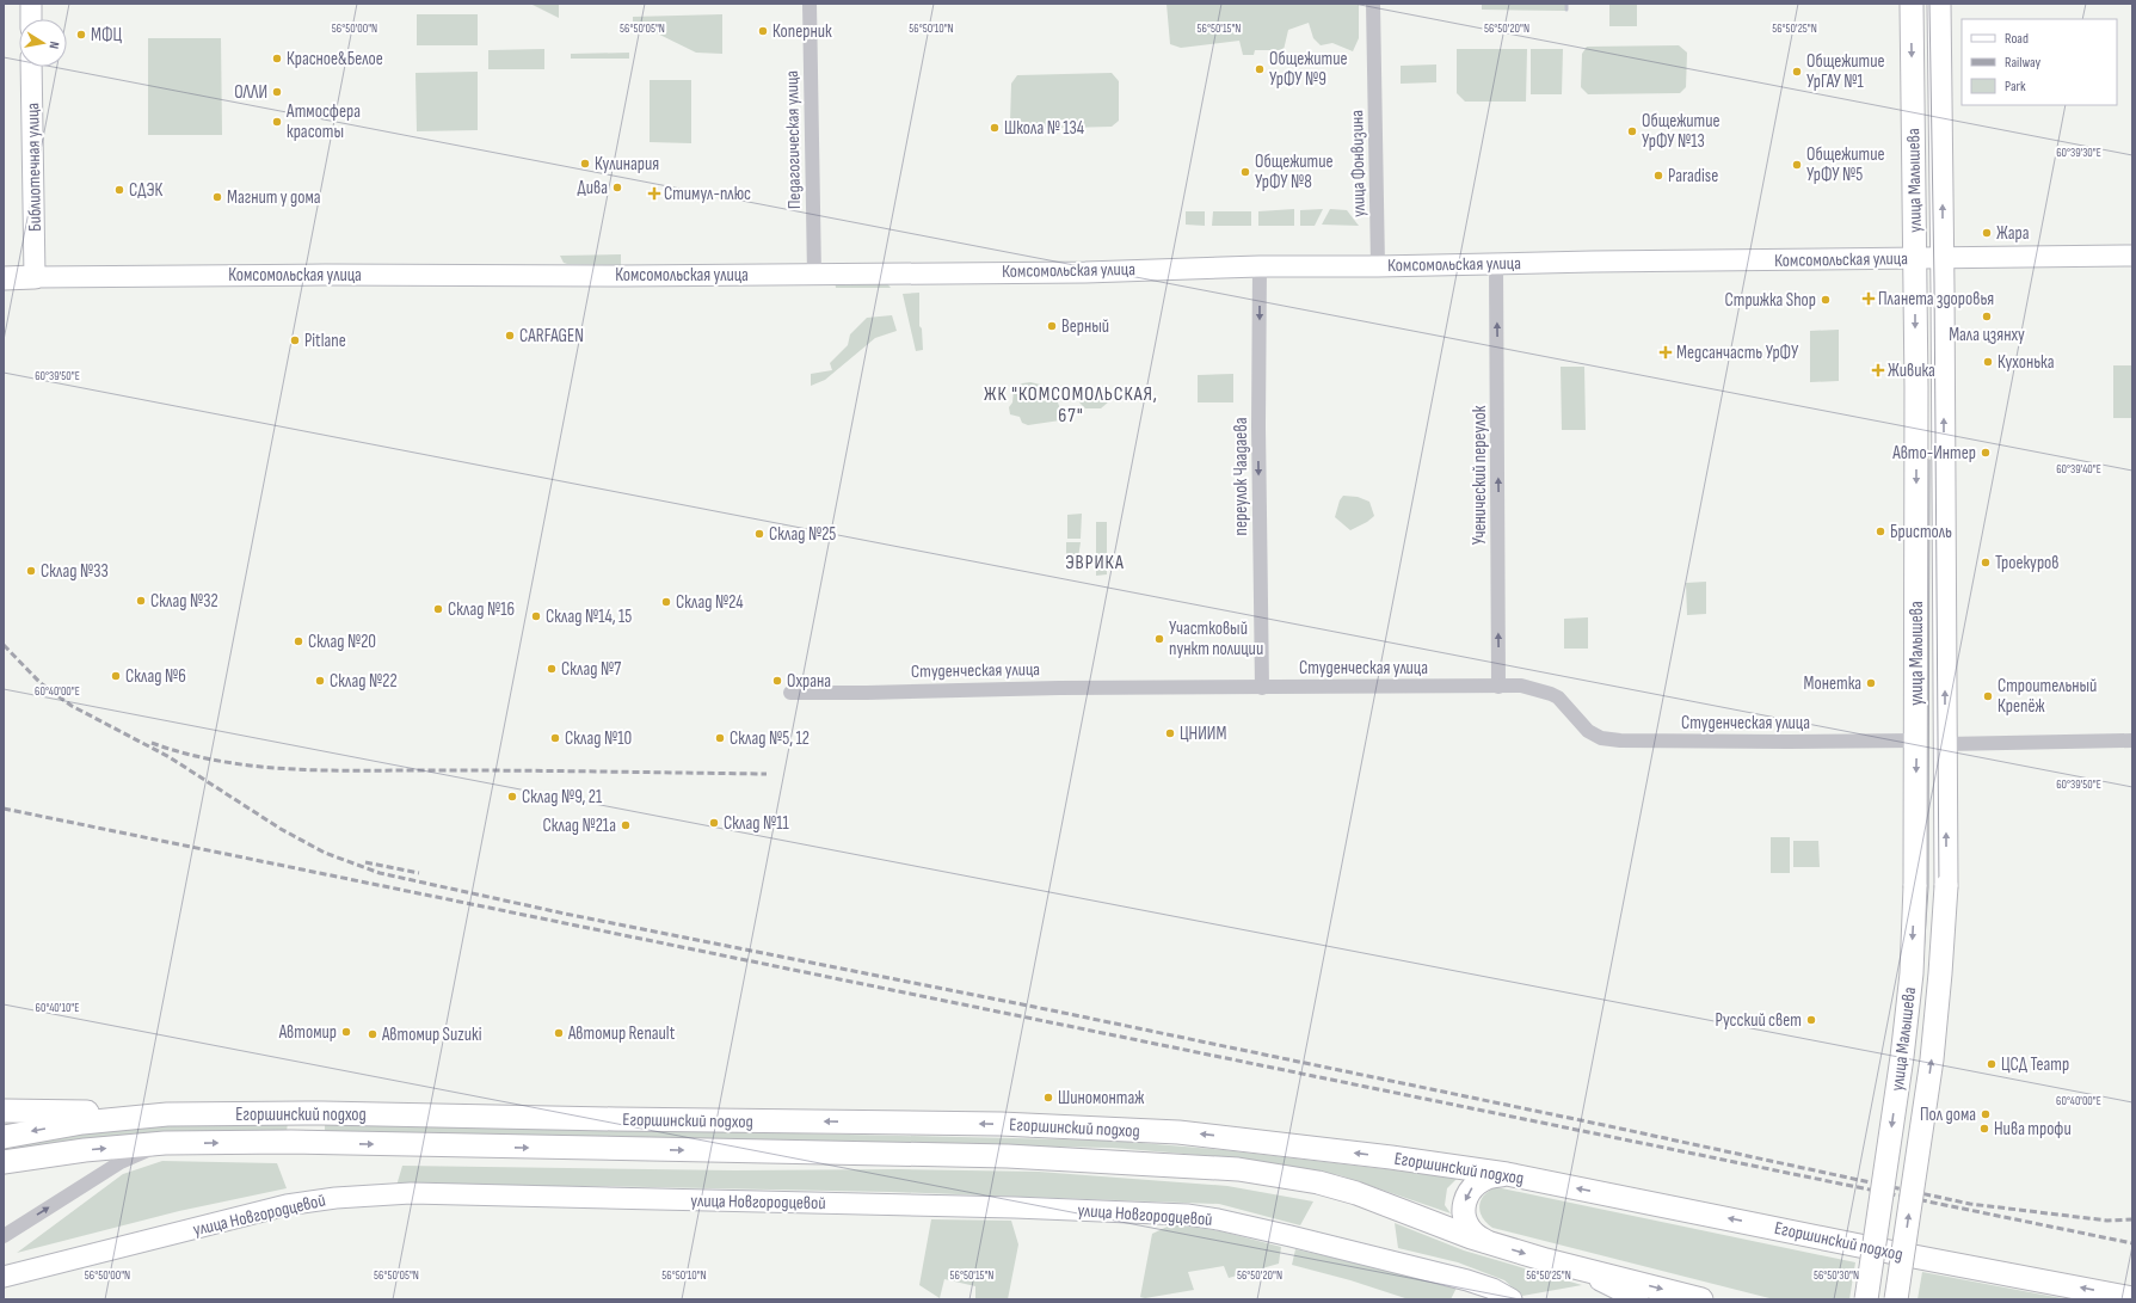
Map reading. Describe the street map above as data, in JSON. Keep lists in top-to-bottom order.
{
  "streets": {
    "main road": [
      "Библиотечная улица",
      "улица Малышева",
      "Комсомольская улица",
      "Егоршинский подход",
      "улица Новгородцевой"
    ],
    "street": [
      "Педагогическая улица",
      "улица Фонвизина",
      "Ученический переулок",
      "переулок Чаадаева",
      "Студенческая улица"
    ]
  },
  "crossings": [
    ["Педагогическая улица", "Комсомольская улица"],
    ["улица Фонвизина", "Комсомольская улица"],
    ["Библиотечная улица", "Комсомольская улица"],
    ["улица Малышева", "Комсомольская улица"],
    ["улица Малышева", "Студенческая улица"],
    ["Комсомольская улица", "Ученический переулок"],
    ["Комсомольская улица", "переулок Чаадаева"],
    ["Ученический переулок", "Студенческая улица"],
    ["переулок Чаадаева", "Студенческая улица"]
  ],
  "one_way": ["Ученический переулок", "переулок Чаадаева"],
  "districts": ["ЖК \"КОМСОМОЛЬСКАЯ, 67\"", "ЭВРИКА"],
  "places": {
    "other": [
      "Коперник",
      "МФЦ",
      "Красное&Белое",
      "Общежитие УрФУ №9",
      "Общежитие УрГАУ №1",
      "ОЛЛИ",
      "Атмосфера красоты",
      "Школа № 134",
      "Общежитие УрФУ №13",
      "Кулинария",
      "Общежитие УрФУ №5",
      "Общежитие УрФУ №8",
      "Paradise",
      "Дива",
      "СДЭК",
      "Магнит у дома",
      "Жара",
      "Стрижка Shop",
      "Мала цзянху",
      "Верный",
      "CARFAGEN",
      "Pitlane",
      "Кухонька",
      "Авто-Интер",
      "Бристоль",
      "Склад №25",
      "Троекуров",
      "Склад №33",
      "Склад №32",
      "Склад №24",
      "Склад №16",
      "Склад №14, 15",
      "Участковый пункт полиции",
      "Склад №20",
      "Склад №7",
      "Склад №6",
      "Склад №22",
      "Охрана",
      "Монетка",
      "Строительный Крепёж",
      "ЦНИИМ",
      "Склад №10",
      "Склад №5, 12",
      "Склад №9, 21",
      "Склад №11",
      "Склад №21а",
      "Русский свет",
      "Автомир",
      "Автомир Renault",
      "Автомир Suzuki",
      "ЦСД Театр",
      "Шиномонтаж",
      "Пол дома",
      "Нива трофи"
    ],
    "health": [
      "Стимул-плюс",
      "Планета здоровья",
      "Медсанчасть УрФУ",
      "Живика"
    ]
  },
  "legend": ["Road", "Railway", "Park"],
  "north": "right",
  "coordinates": [
    "56°50'00\"N",
    "56°50'05\"N",
    "56°50'10\"N",
    "56°50'15\"N",
    "56°50'20\"N",
    "56°50'25\"N",
    "60°39'30\"E",
    "60°39'50\"E",
    "60°39'40\"E",
    "60°40'00\"E",
    "60°40'10\"E",
    "56°50'30\"N"
  ]
}
